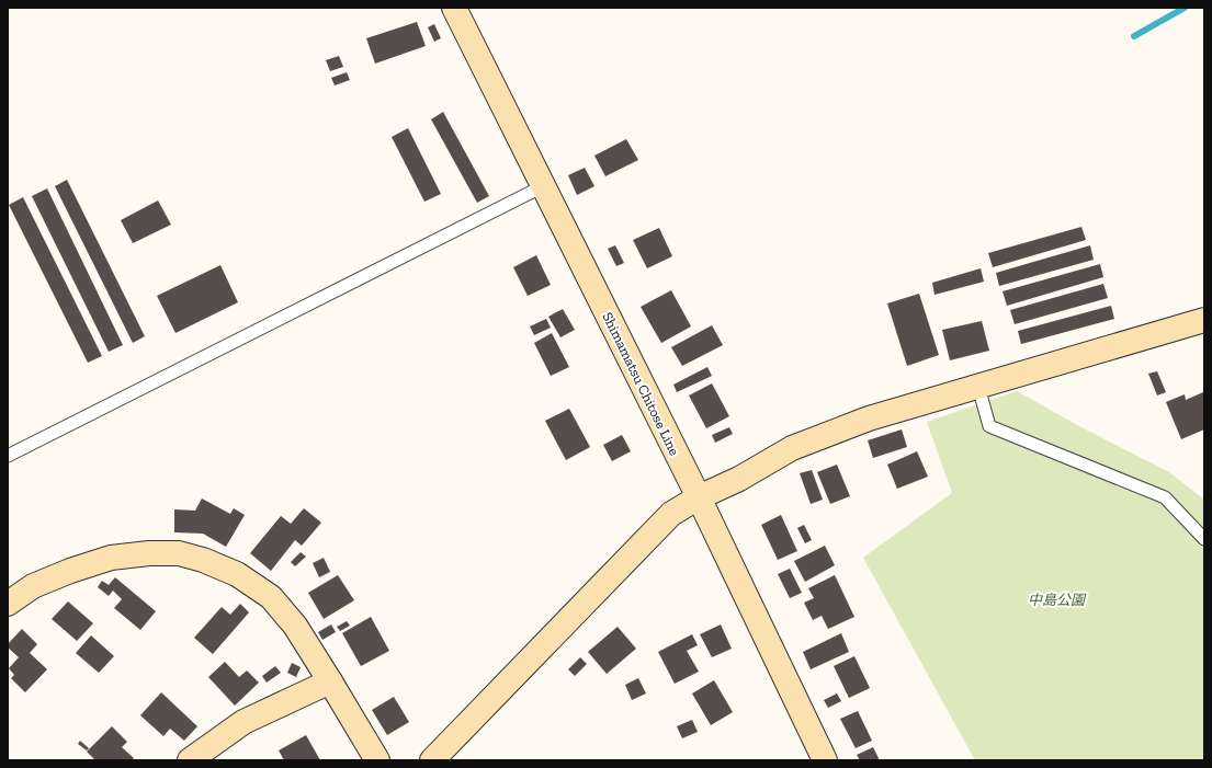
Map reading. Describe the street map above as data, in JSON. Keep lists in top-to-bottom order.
{
  "streets": {
    "street": ["Shimamatsu Chitose Line"]
  },
  "parks": ["中島公園"]
}
